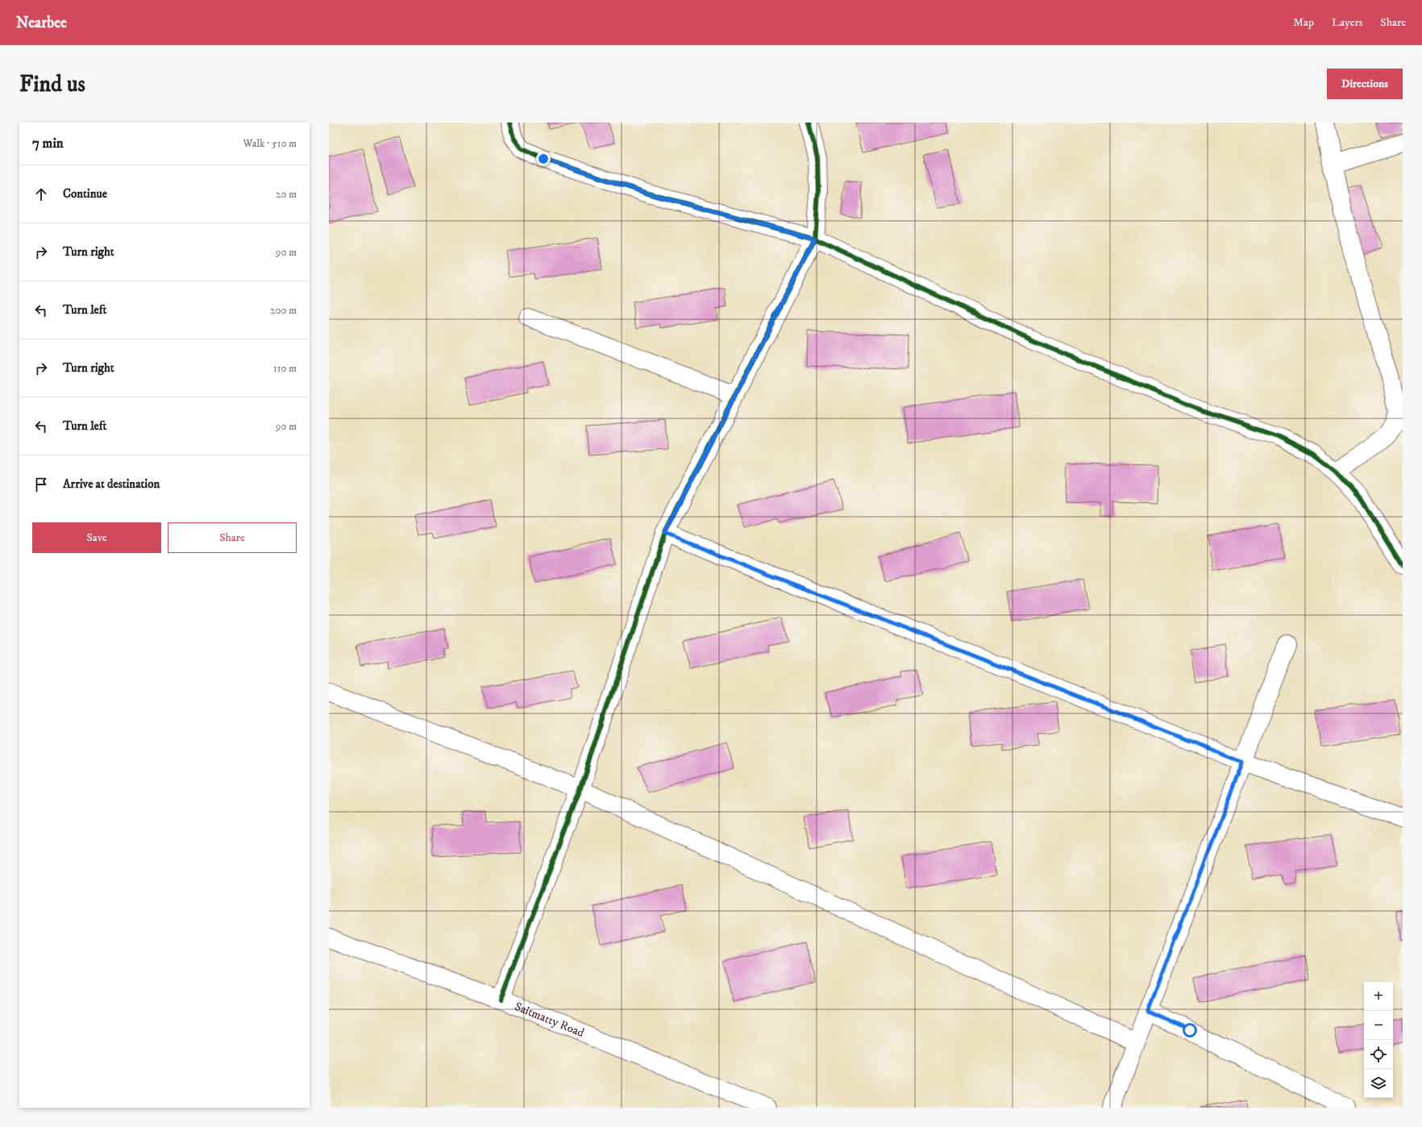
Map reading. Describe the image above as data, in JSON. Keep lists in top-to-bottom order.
{
  "streets": {
    "street": ["Saitmatty Road"]
  },
  "page": {
    "header": "Nearbee",
    "nav": ["Map", "Layers", "Share"],
    "buttons": [
      "Directions",
      ["Save", "Share"]
    ],
    "title": "Find us",
    "heading": ["7 min", "Walk · 510 m"],
    "list": [
      ["Continue", "20 m"],
      ["Turn right", "90 m"],
      ["Turn left", "200 m"],
      ["Turn right", "110 m"],
      ["Turn left", "90 m"],
      "Arrive at destination"
    ],
    "map_buttons": ["+", "−"]
  }
}
